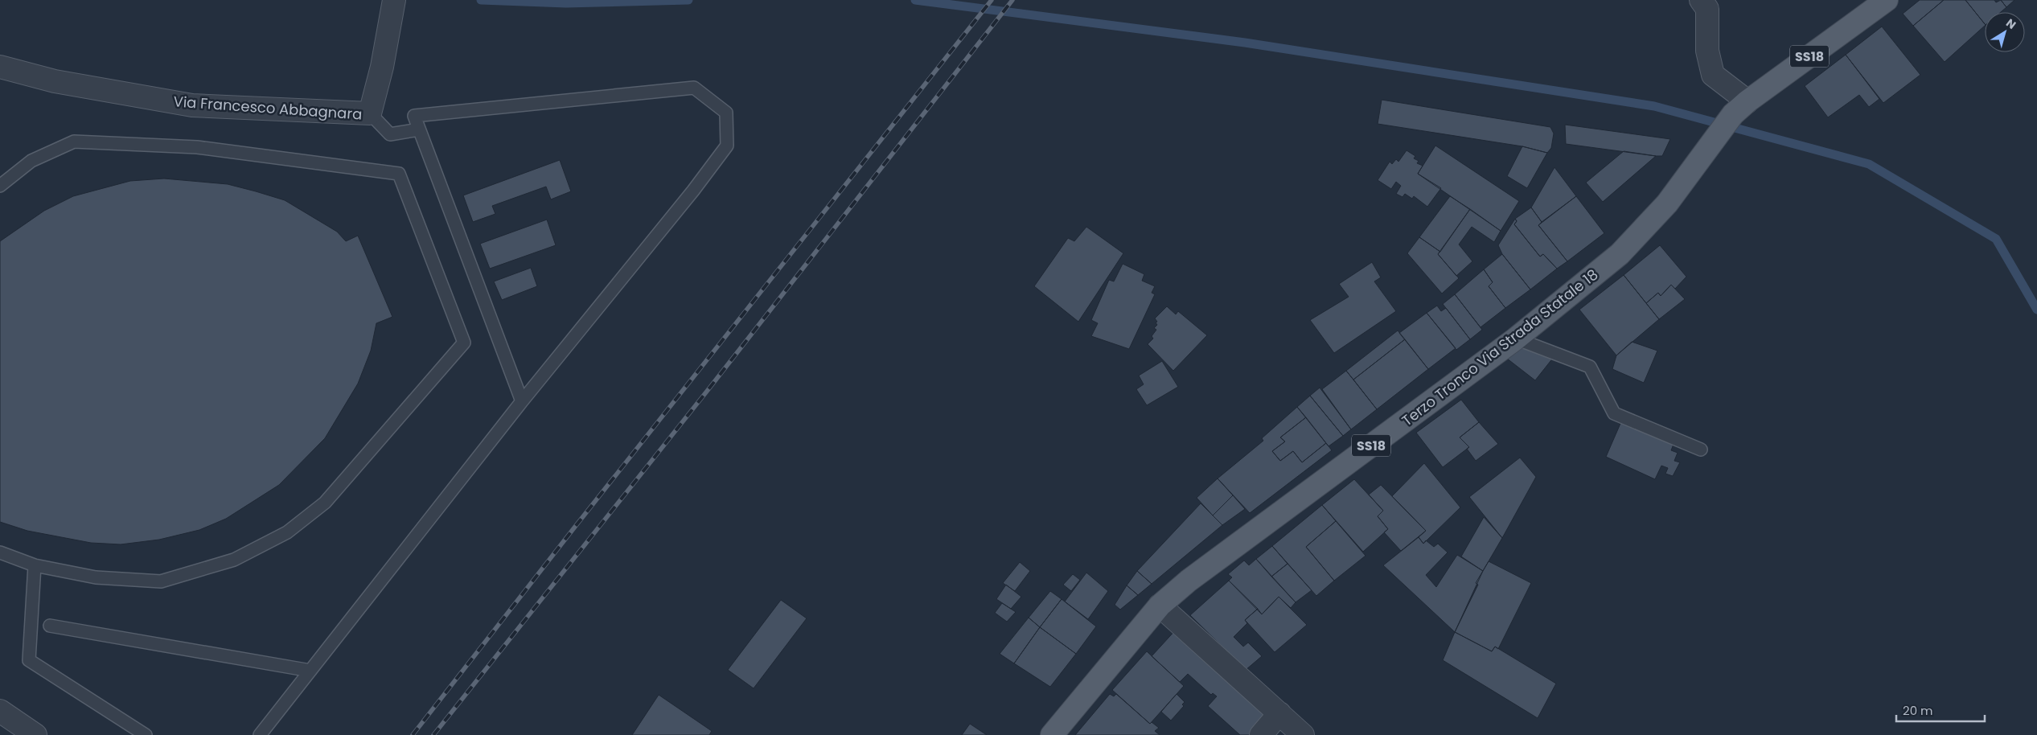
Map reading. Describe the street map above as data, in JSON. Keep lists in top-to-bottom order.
{
  "streets": {
    "main road": ["SS18", "Terzo Tronco Via Strada Statale 18"],
    "street": ["Via Francesco Abbagnara"]
  },
  "scale_bar": "20 m",
  "north": "top right"
}
